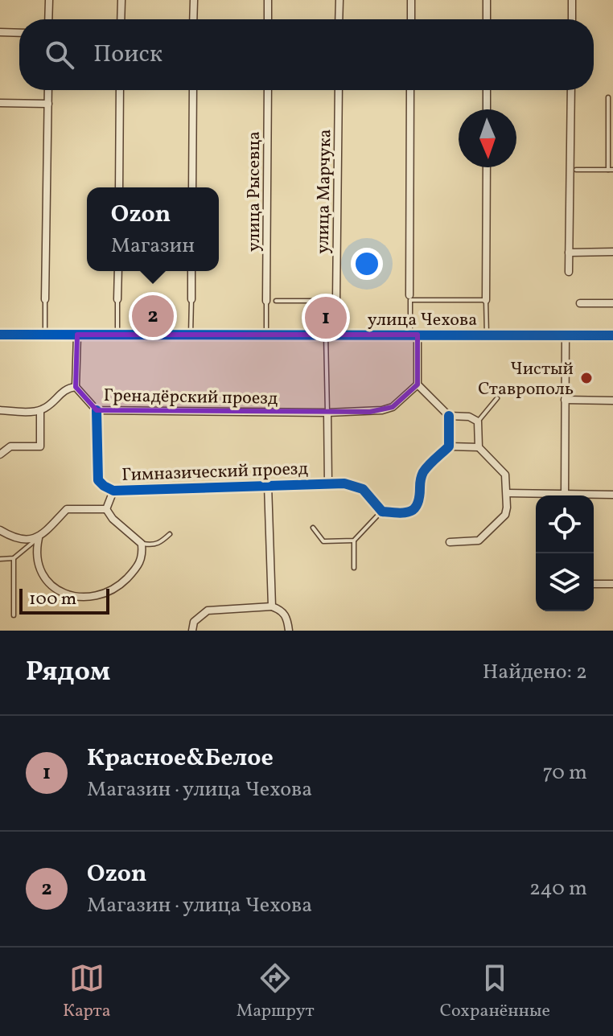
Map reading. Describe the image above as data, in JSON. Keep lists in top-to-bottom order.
{
  "streets": {
    "street": [
      "улица Рысевца",
      "улица Марчука",
      "улица Чехова",
      "Гренадёрский проезд",
      "Гимназический проезд"
    ]
  },
  "crossings": [
    ["Гренадёрский проезд", "Гимназический проезд"]
  ],
  "places": ["Чистый Ставрополь"],
  "scale_bar": "100 m",
  "north": "bottom",
  "page": {
    "search": "Поиск",
    "popup": ["Ozon", "Магазин"],
    "pins": ["2", "1"],
    "scale": "100 m",
    "heading": ["Рядом", "Найдено: 2"],
    "list": [
      {
        "mark": "1",
        "name": "Красное&Белое",
        "note": "Магазин · улица Чехова",
        "value": "70 m"
      },
      {
        "mark": "2",
        "name": "Ozon",
        "note": "Магазин · улица Чехова",
        "value": "240 m"
      }
    ],
    "nav": ["Карта", "Маршрут", "Сохранённые"]
  }
}
